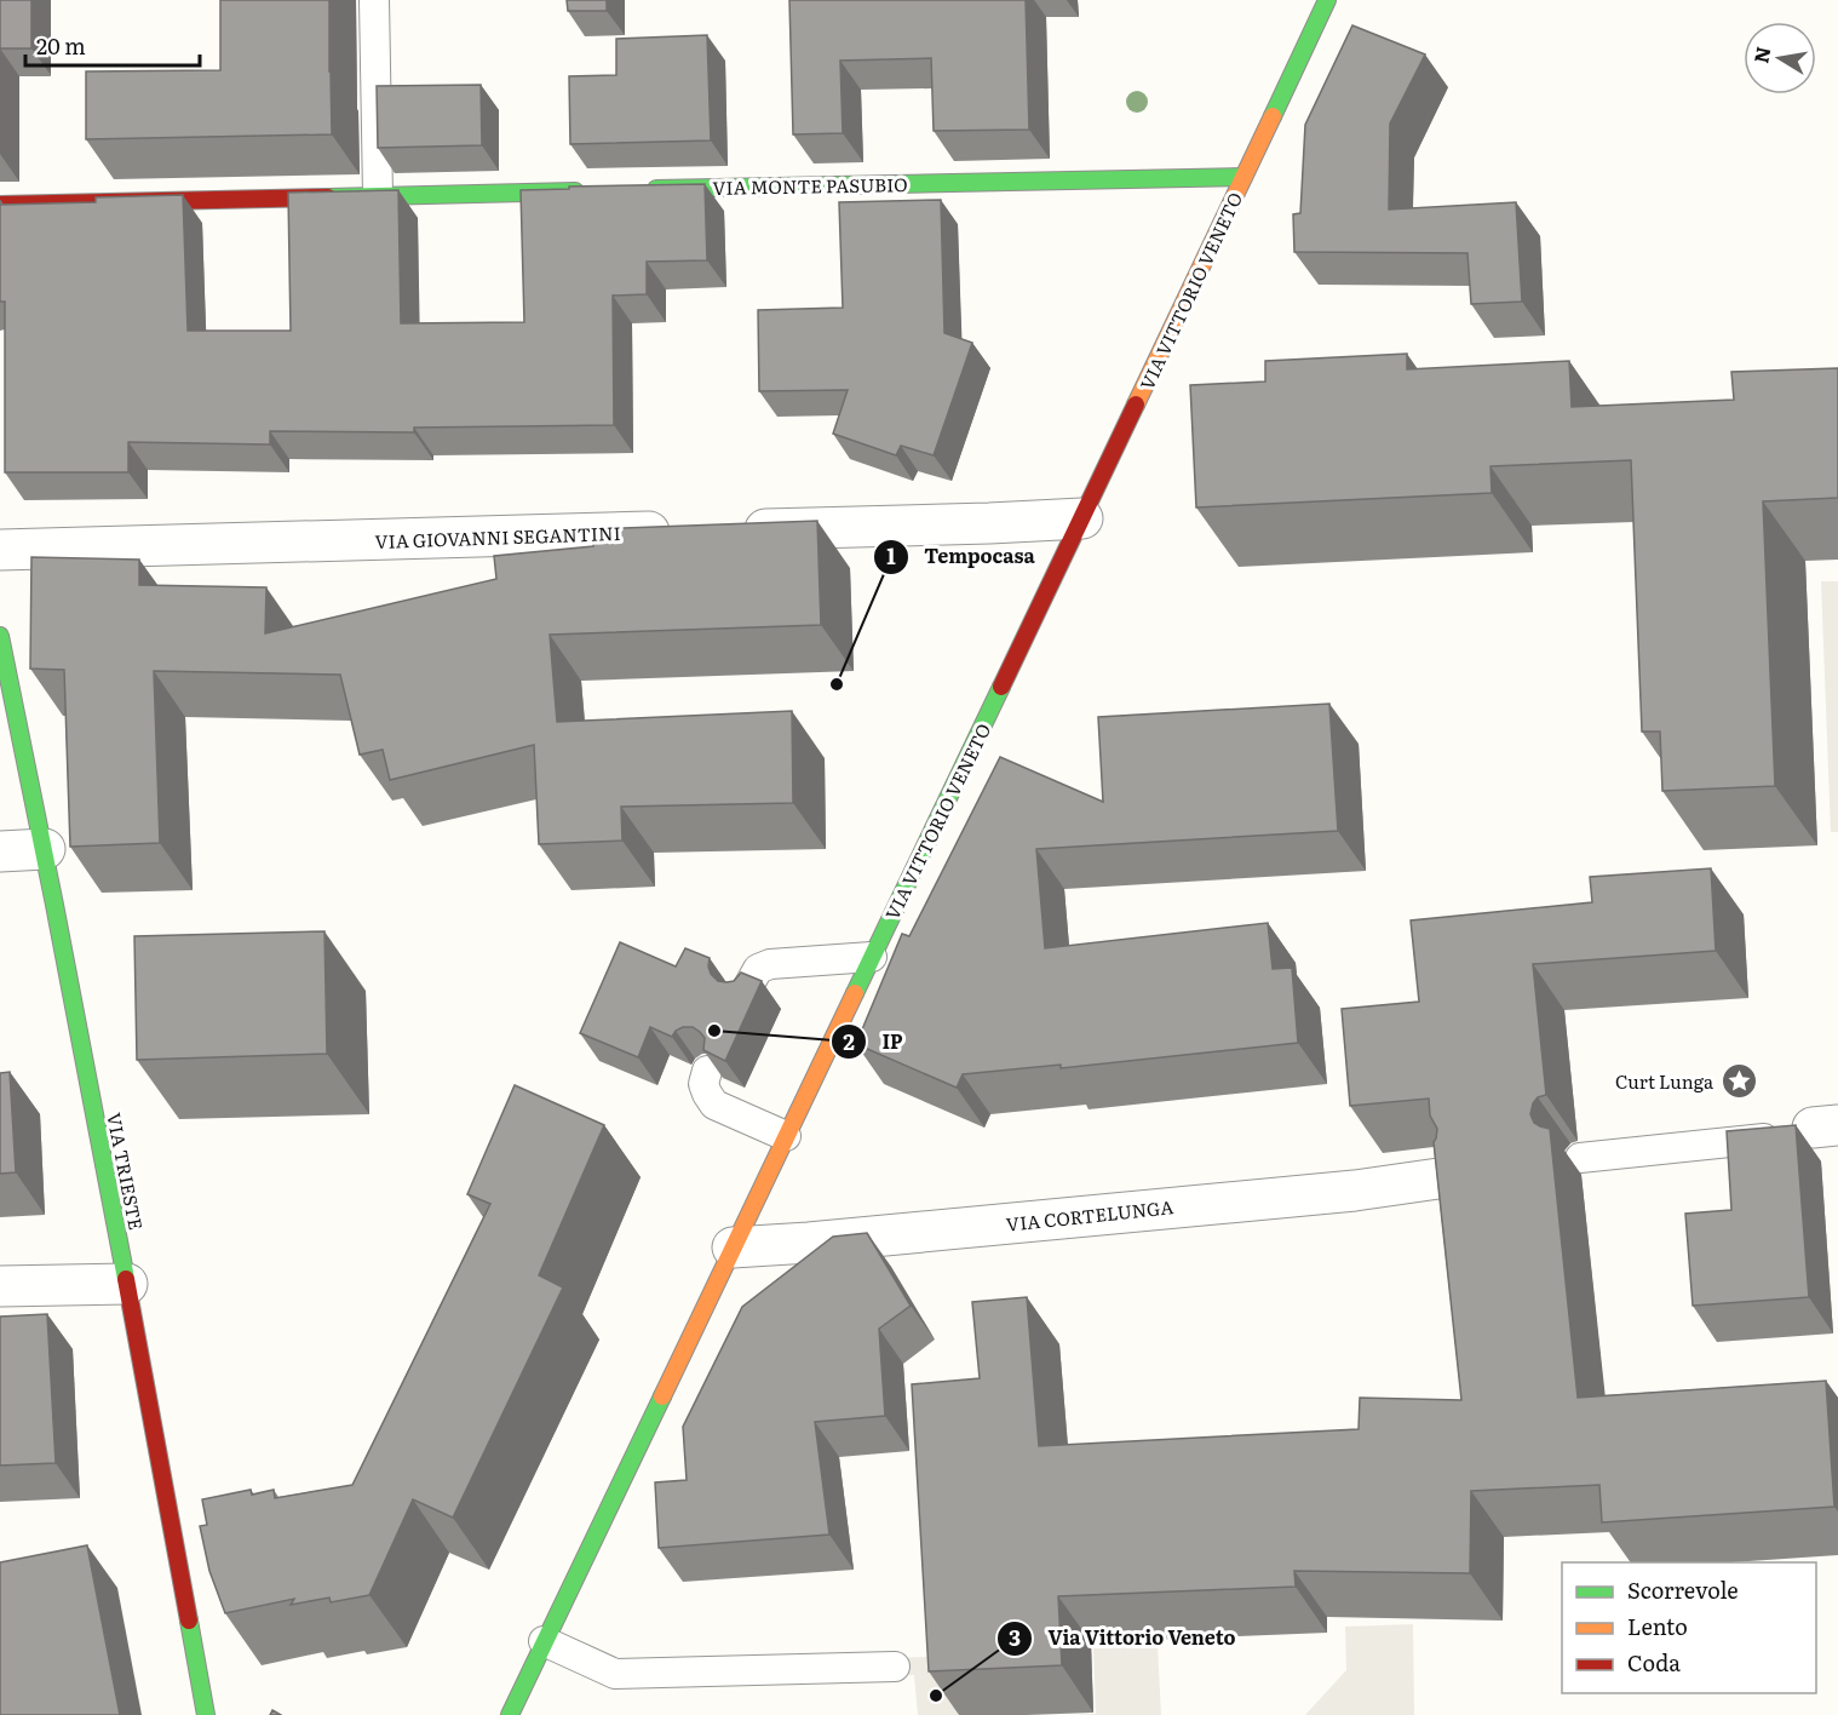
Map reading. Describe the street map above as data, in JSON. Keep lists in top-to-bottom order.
{
  "streets": {
    "street": [
      "VIA MONTE PASUBIO",
      "VIA VITTORIO VENETO",
      "VIA GIOVANNI SEGANTINI",
      "VIA TRIESTE",
      "VIA CORTELUNGA"
    ]
  },
  "crossings": [
    ["VIA MONTE PASUBIO", "VIA VITTORIO VENETO"],
    ["VIA VITTORIO VENETO", "VIA CORTELUNGA"]
  ],
  "places": {
    "other": ["Tempocasa", "IP", "Via Vittorio Veneto"],
    "place": ["Curt Lunga"]
  },
  "legend": ["Scorrevole", "Lento", "Coda"],
  "scale_bar": "20 m",
  "north": "left"
}
